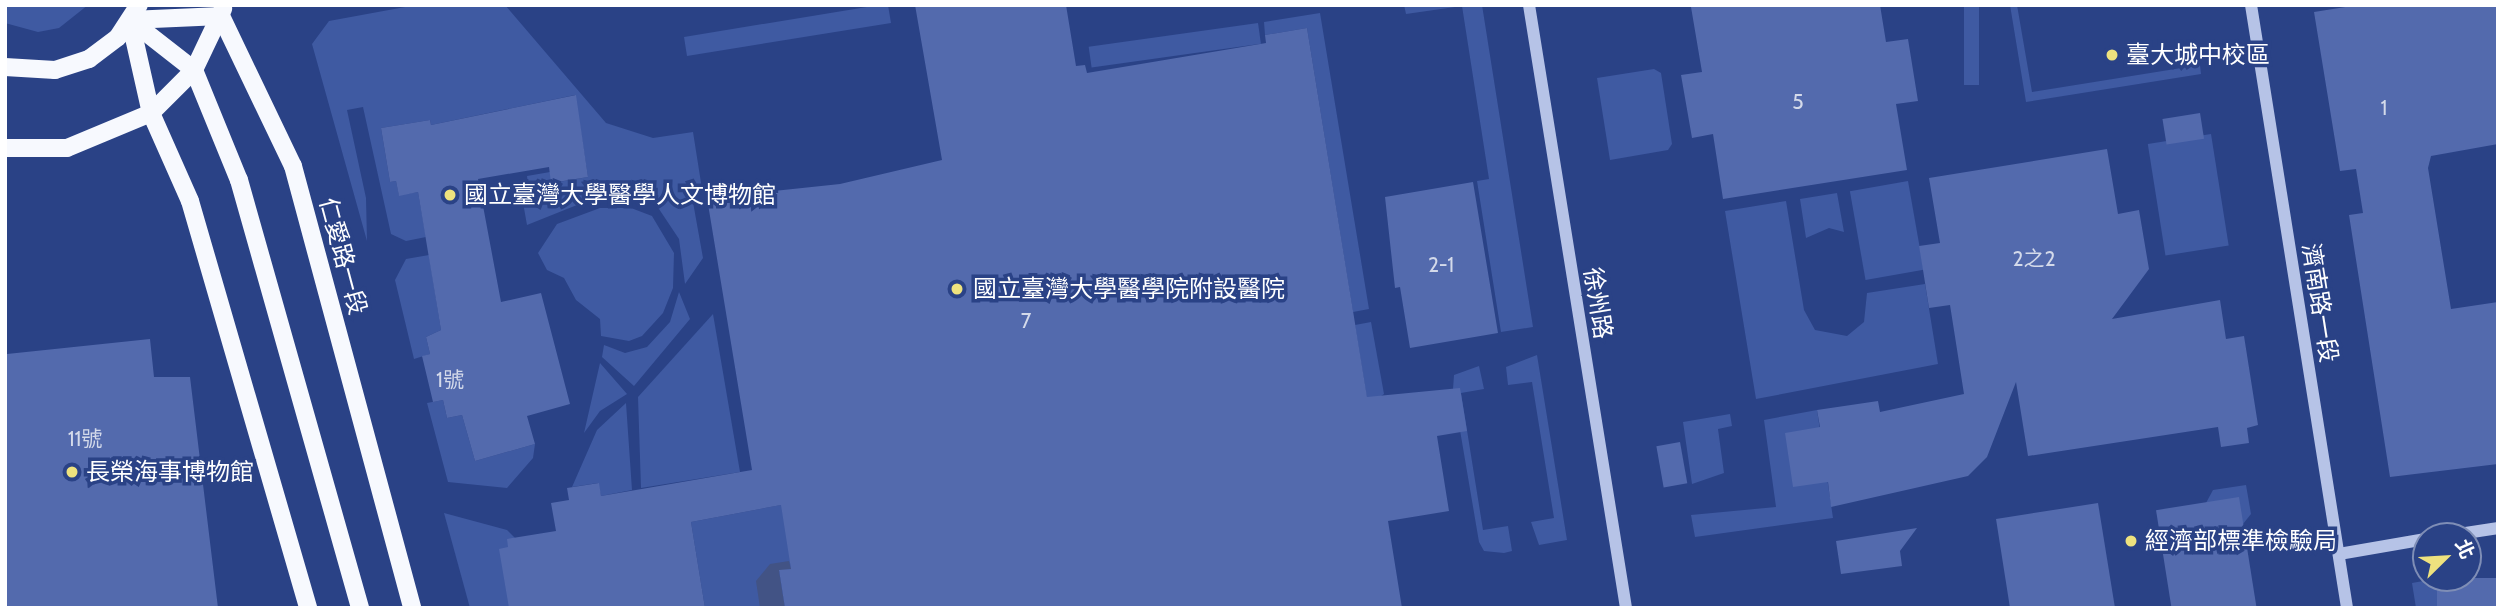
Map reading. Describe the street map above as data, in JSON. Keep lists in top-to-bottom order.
{
  "streets": {
    "main road": ["仁愛路一段"],
    "street": ["徐州路", "濟南路一段"]
  },
  "places": [
    "臺大城中校區",
    "國立臺灣大學醫學人文博物館",
    "國立臺灣大學醫學院附設醫院",
    "長榮海事博物館",
    "經濟部標準檢驗局"
  ],
  "house_numbers": [
    "5",
    "1",
    "2之2",
    "2-1",
    "7",
    "1號",
    "11號"
  ],
  "north": "top right"
}
